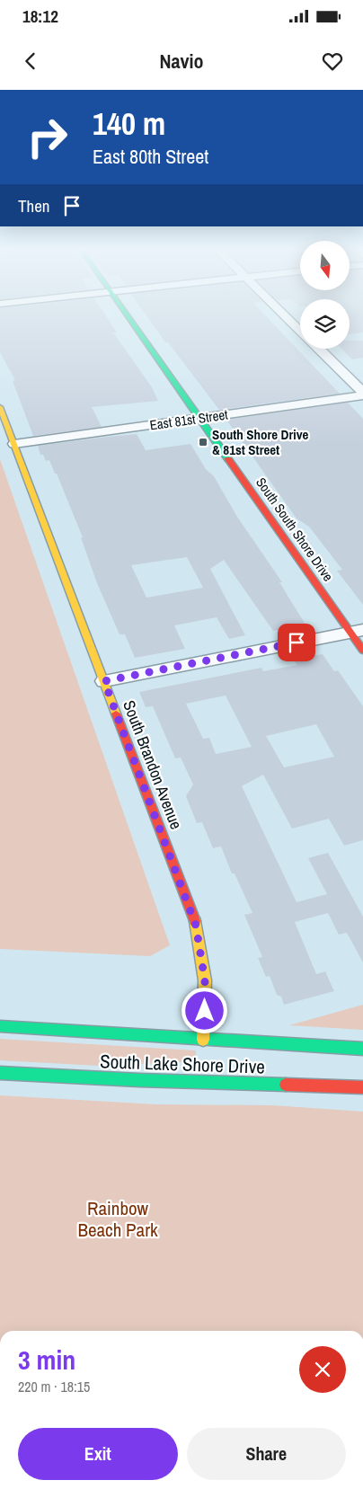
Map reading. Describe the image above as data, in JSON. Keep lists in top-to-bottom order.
{
  "streets": {
    "street": [
      "East 81st Street",
      "South South Shore Drive",
      "South Brandon Avenue",
      "South Lake Shore Drive"
    ]
  },
  "crossings": [
    ["East 81st Street", "South South Shore Drive"],
    ["East 81st Street", "South Brandon Avenue"],
    ["South Brandon Avenue", "South Lake Shore Drive"]
  ],
  "parks": ["Rainbow Beach Park"],
  "places": {
    "transit": ["South Shore Drive & 81st Street"]
  },
  "north": "bottom",
  "page": {
    "status": "18:12",
    "header": "Navio",
    "turn": ["140 m", "East 80th Street"],
    "then": "Then",
    "heading": ["3 min", "220 m · 18:15"],
    "buttons": ["Exit", "Share"]
  }
}
